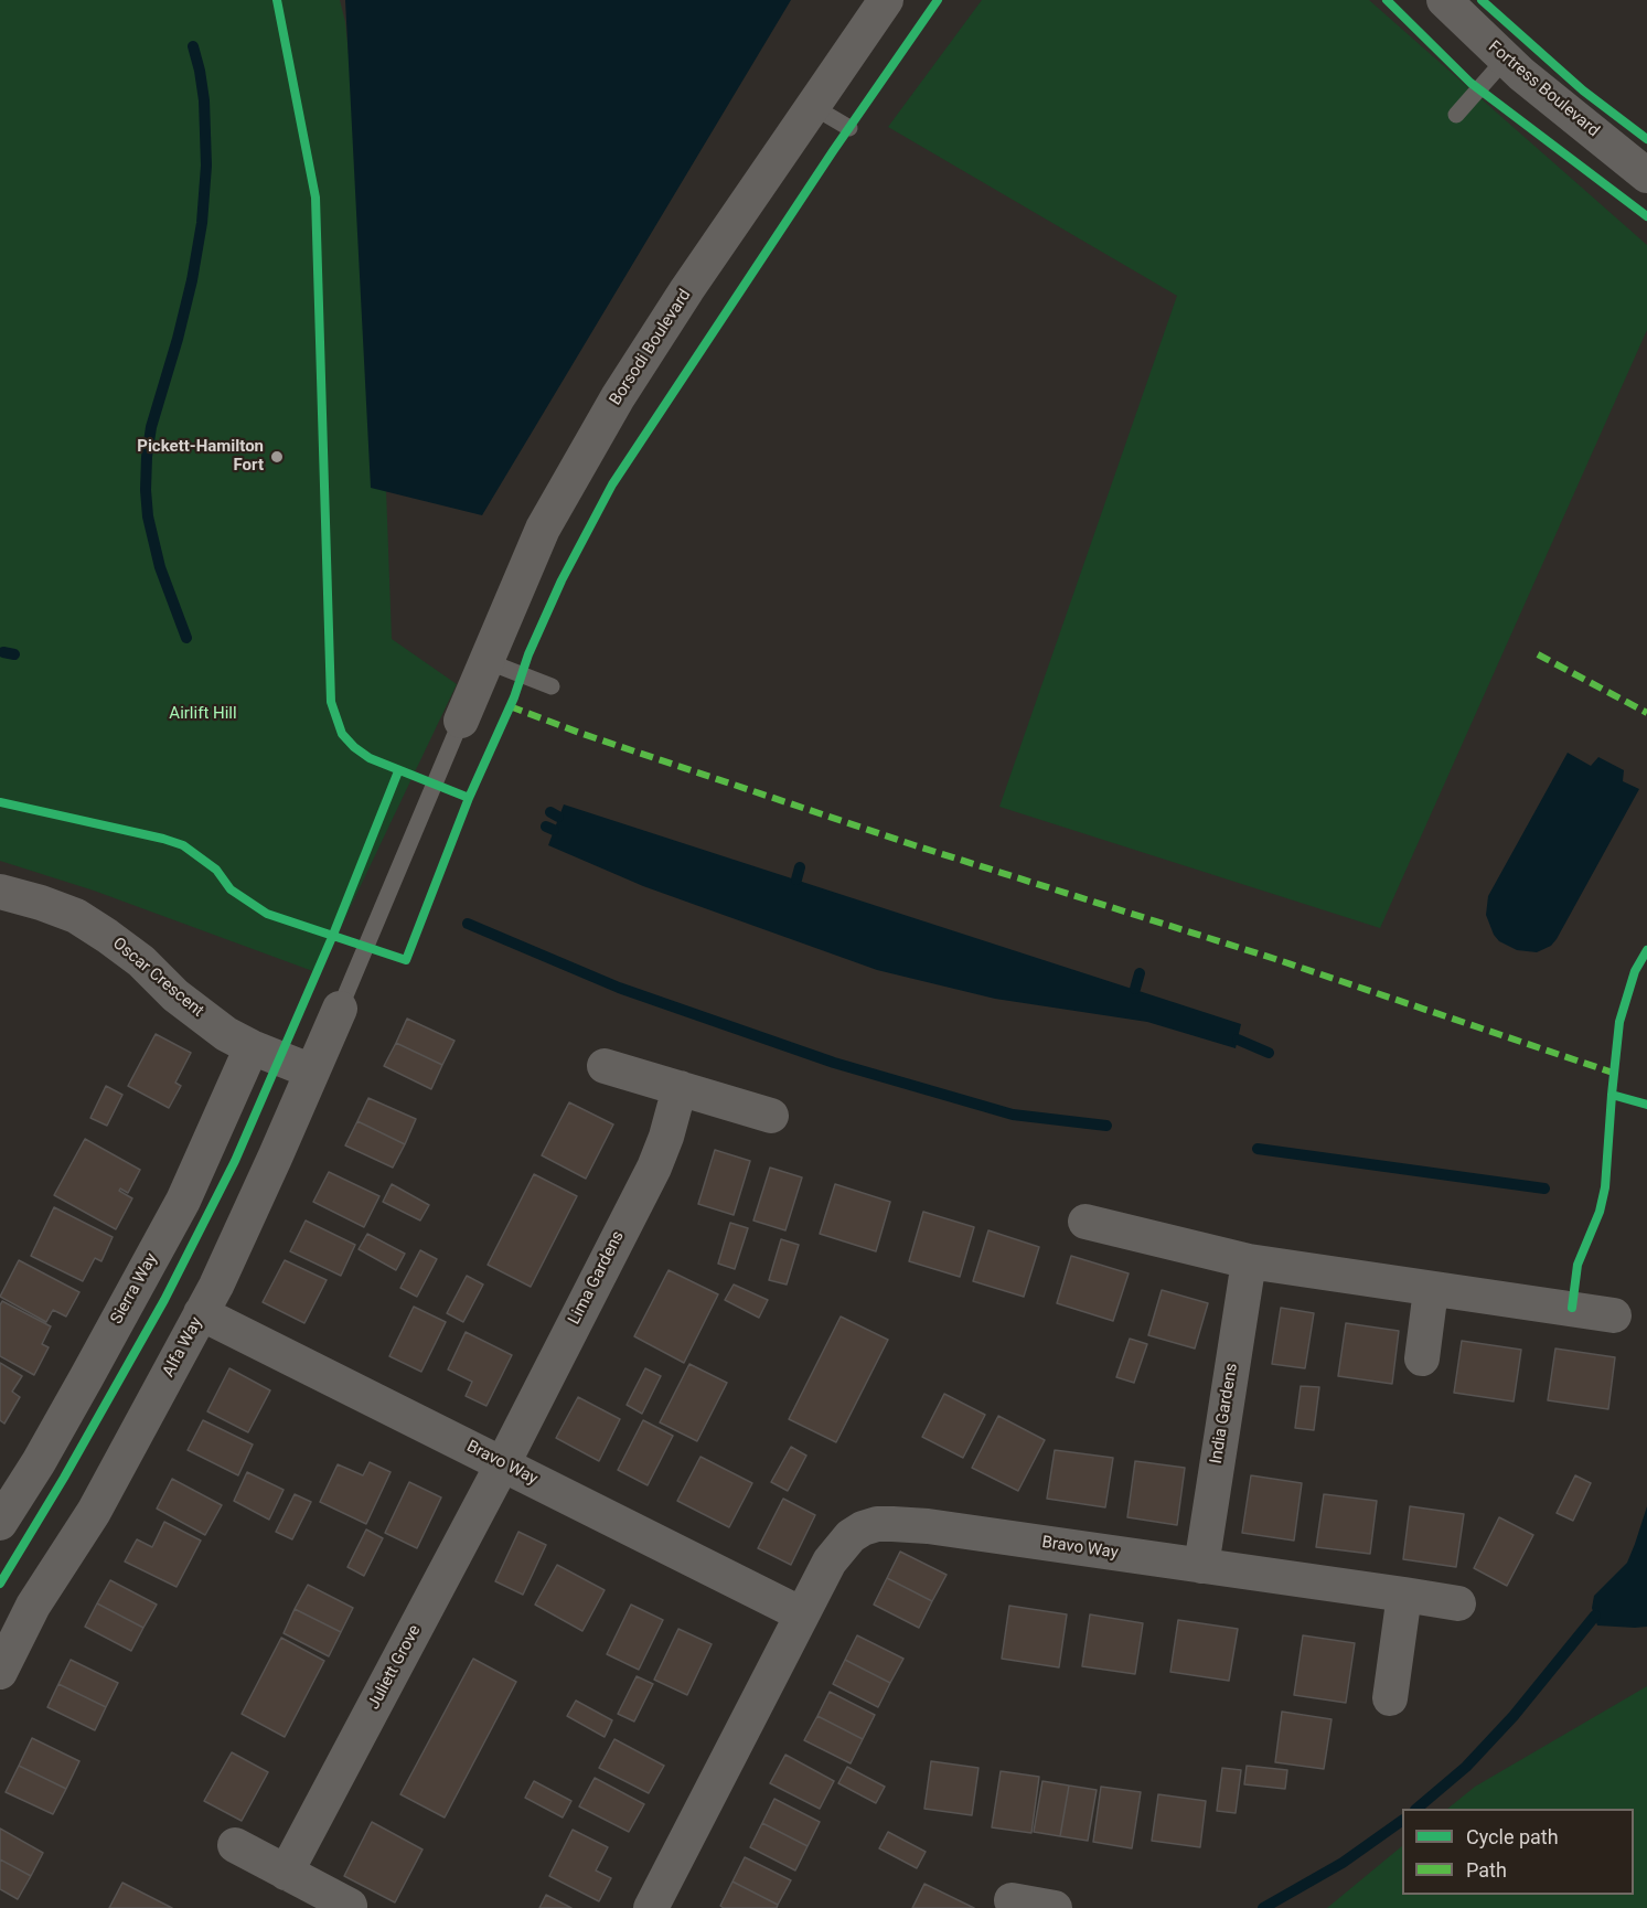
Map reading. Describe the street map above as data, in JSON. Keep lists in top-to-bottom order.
{
  "streets": {
    "street": [
      "Fortress Boulevard",
      "Borsodi Boulevard",
      "Oscar Crescent",
      "Lima Gardens",
      "Sierra Way",
      "Alfa Way",
      "India Gardens",
      "Bravo Way",
      "Juliett Grove"
    ]
  },
  "crossings": [
    ["Oscar Crescent", "Sierra Way"],
    ["Oscar Crescent", "Alfa Way"],
    ["Lima Gardens", "Bravo Way"],
    ["Lima Gardens", "Juliett Grove"],
    ["Alfa Way", "Bravo Way"],
    ["India Gardens", "Bravo Way"],
    ["Bravo Way", "Juliett Grove"]
  ],
  "parks": ["Airlift Hill"],
  "places": ["Pickett-Hamilton Fort"],
  "legend": ["Cycle path", "Path"]
}
